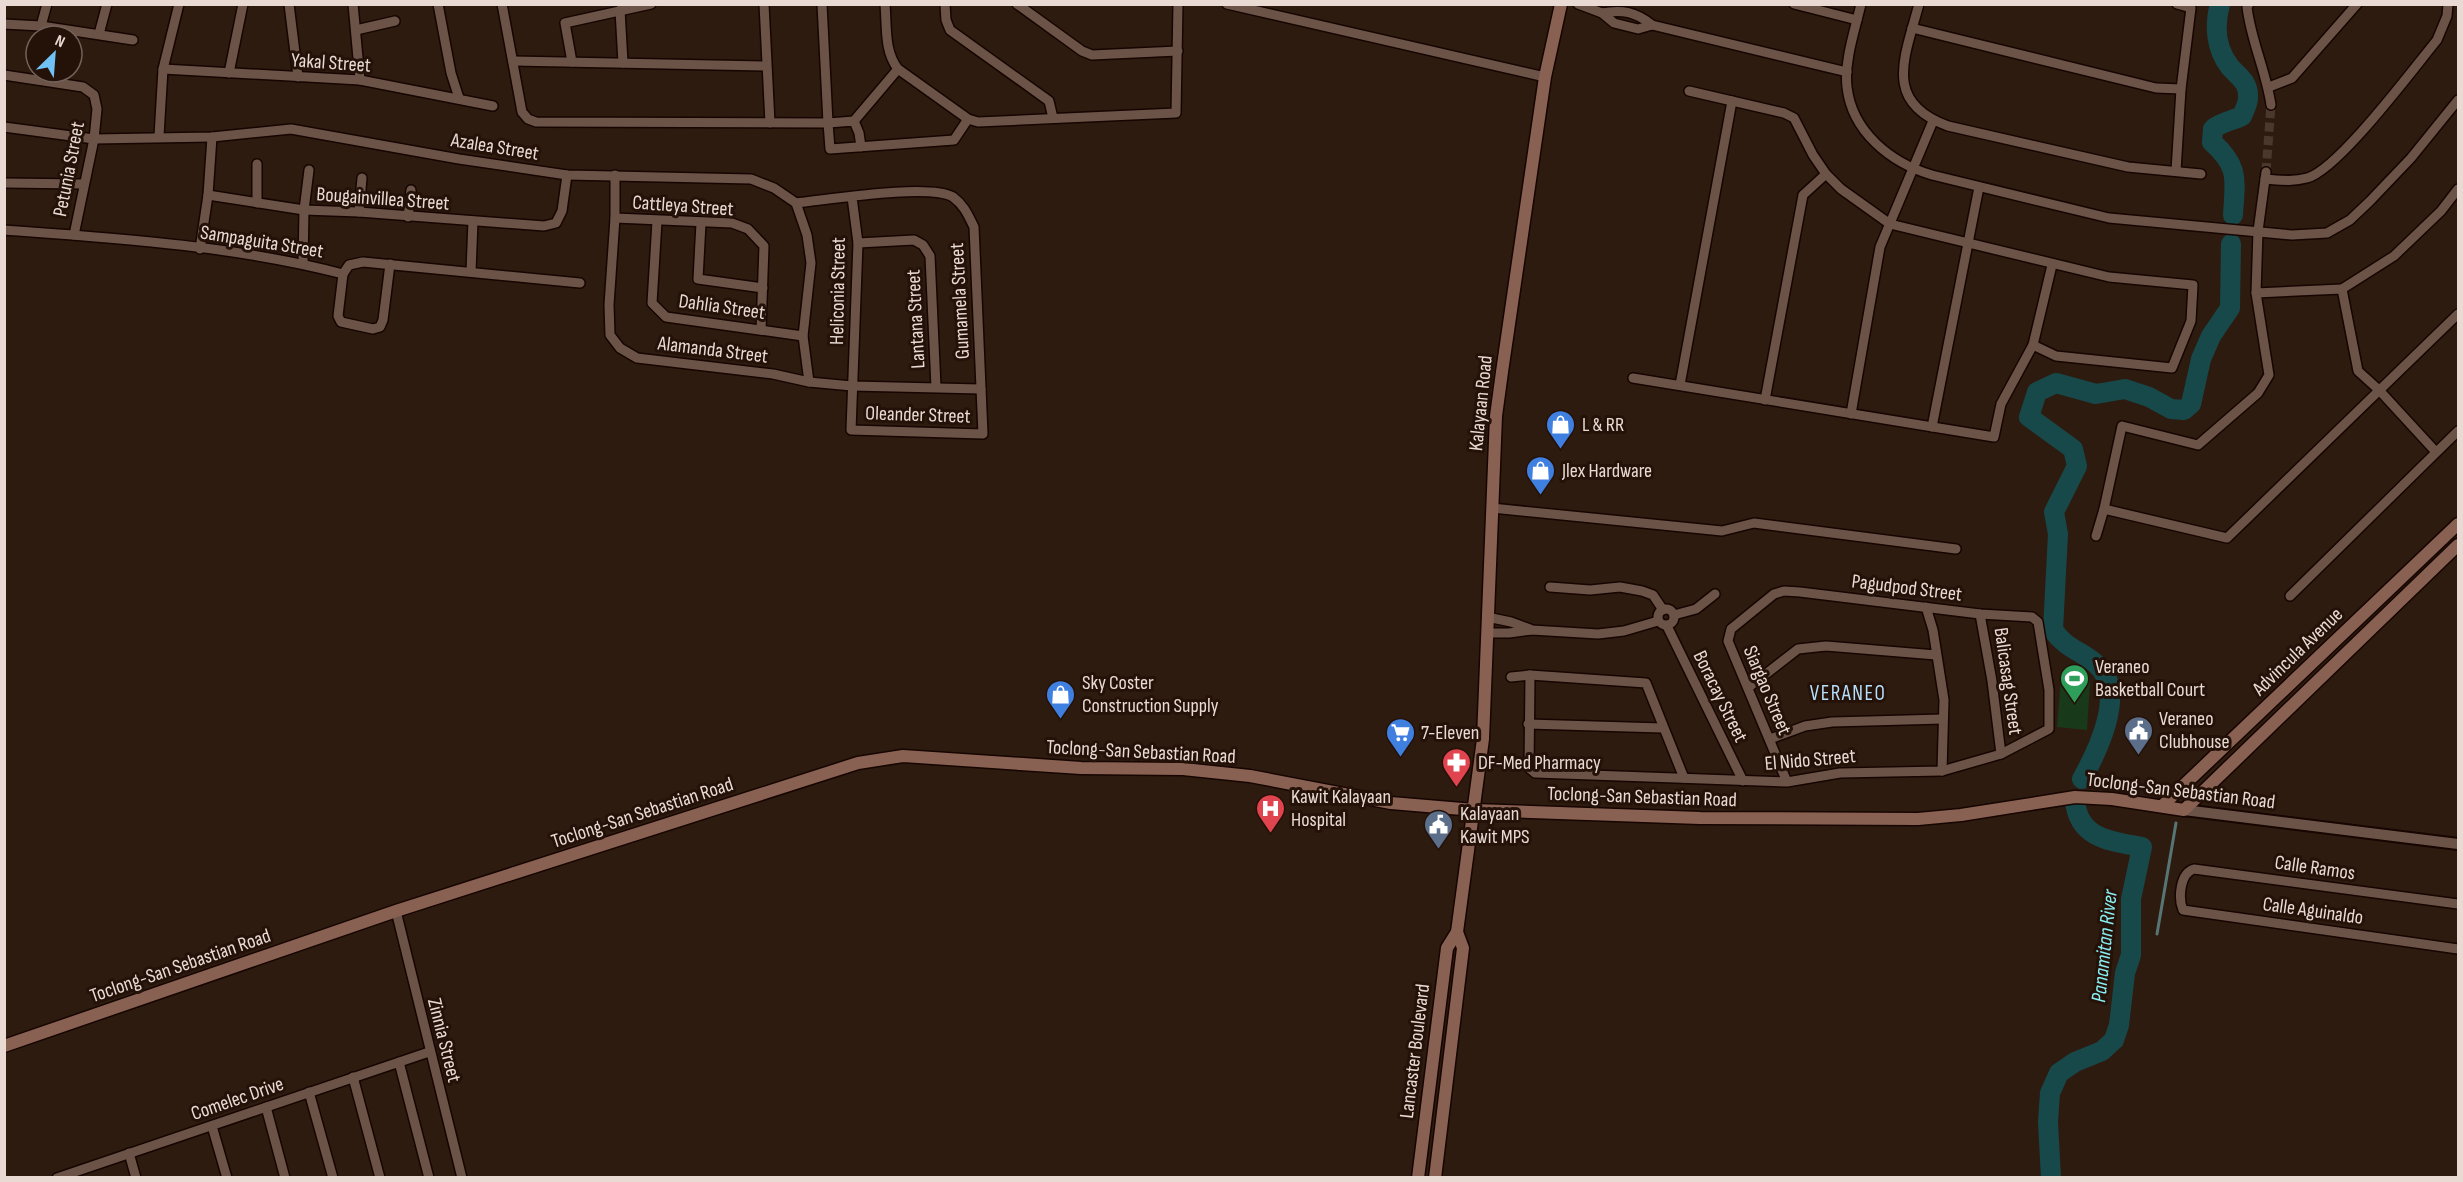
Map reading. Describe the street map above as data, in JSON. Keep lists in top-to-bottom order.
{
  "streets": {
    "main road": [
      "Kalayaan Road",
      "Advincula Avenue",
      "Toclong-San Sebastian Road",
      "Lancaster Boulevard"
    ],
    "street": [
      "Yakal Street",
      "Azalea Street",
      "Petunia Street",
      "Bougainvillea Street",
      "Cattleya Street",
      "Sampaguita Street",
      "Heliconia Street",
      "Gumamela Street",
      "Dahlia Street",
      "Lantana Street",
      "Alamanda Street",
      "Oleander Street",
      "Pagudpod Street",
      "Balicasag Street",
      "Siargao Street",
      "Boracay Street",
      "El Nido Street",
      "Calle Ramos",
      "Calle Aguinaldo",
      "Zinnia Street",
      "Comelec Drive"
    ]
  },
  "crossings": [
    ["Azalea Street", "Petunia Street"],
    ["Azalea Street", "Bougainvillea Street"],
    ["Azalea Street", "Gumamela Street"],
    ["Azalea Street", "Alamanda Street"],
    ["Petunia Street", "Sampaguita Street"],
    ["Cattleya Street", "Dahlia Street"],
    ["Cattleya Street", "Alamanda Street"],
    ["Heliconia Street", "Gumamela Street"],
    ["Heliconia Street", "Lantana Street"],
    ["Heliconia Street", "Alamanda Street"],
    ["Heliconia Street", "Oleander Street"],
    ["Gumamela Street", "Alamanda Street"],
    ["Gumamela Street", "Oleander Street"],
    ["Lantana Street", "Alamanda Street"],
    ["Alamanda Street", "Oleander Street"],
    ["Kalayaan Road", "Toclong-San Sebastian Road"],
    ["Kalayaan Road", "Lancaster Boulevard"],
    ["Pagudpod Street", "Balicasag Street"],
    ["Pagudpod Street", "Siargao Street"],
    ["Pagudpod Street", "El Nido Street"],
    ["Advincula Avenue", "Toclong-San Sebastian Road"],
    ["Balicasag Street", "El Nido Street"],
    ["Siargao Street", "El Nido Street"],
    ["Boracay Street", "El Nido Street"],
    ["Toclong-San Sebastian Road", "Zinnia Street"],
    ["Toclong-San Sebastian Road", "Lancaster Boulevard"],
    ["Calle Ramos", "Calle Aguinaldo"],
    ["Zinnia Street", "Comelec Drive"]
  ],
  "districts": ["VERANEO"],
  "water": ["Panamitan River"],
  "places": {
    "shop": ["L & RR", "Jlex Hardware", "Sky Coster Construction Supply"],
    "sports": ["Veraneo Basketball Court"],
    "public building": ["Veraneo Clubhouse", "Kalayaan Kawit MPS"],
    "supermarket": ["7-Eleven"],
    "pharmacy": ["DF-Med Pharmacy"],
    "hospital": ["Kawit Kalayaan Hospital"]
  },
  "north": "top right"
}
